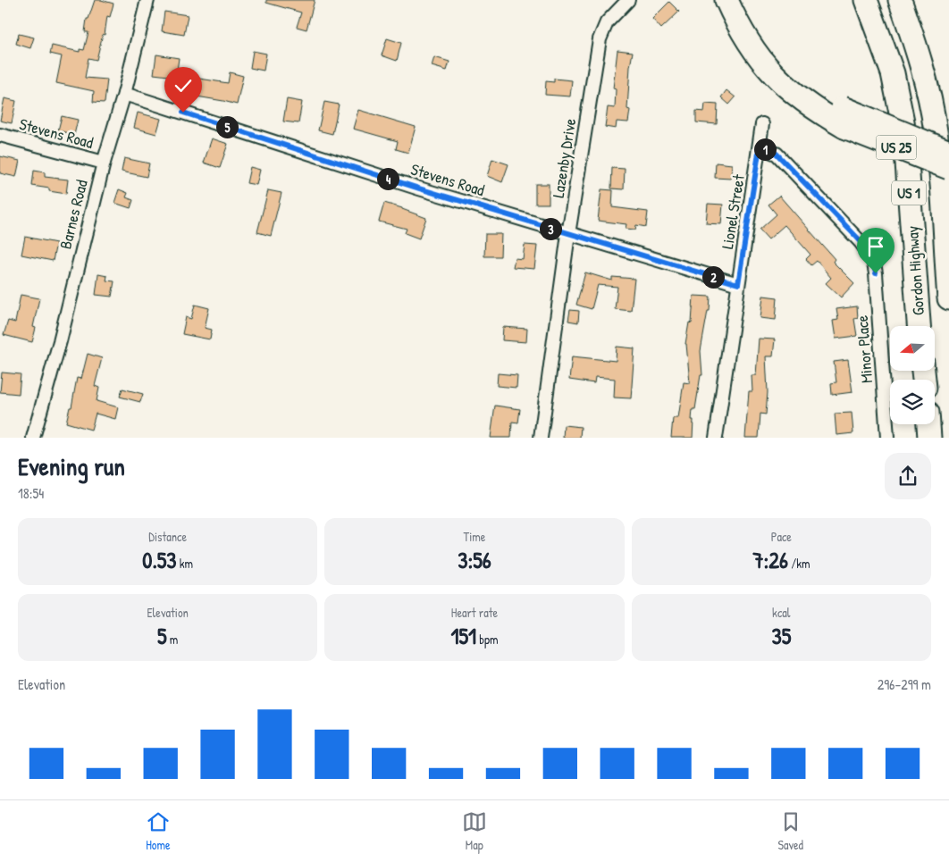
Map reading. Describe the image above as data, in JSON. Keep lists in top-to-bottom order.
{
  "streets": {
    "highway": ["US 25", "US 1", "Gordon Highway"],
    "street": [
      "Stevens Road",
      "Lazenby Drive",
      "Lionel Street",
      "Barnes Road",
      "Minor Place"
    ]
  },
  "crossings": [
    ["Stevens Road", "Lazenby Drive"],
    ["Stevens Road", "Lionel Street"],
    ["Stevens Road", "Barnes Road"],
    ["Lionel Street", "Minor Place"]
  ],
  "north": "left",
  "page": {
    "pins": [
      "5",
      "1",
      "4",
      "3",
      "2"
    ],
    "heading": ["Evening run", "18:54"],
    "stats": [
      ["Distance", "0.53 km"],
      ["Time", "3:56"],
      ["Pace", "7:26 /km"],
      ["Elevation", "5 m"],
      ["Heart rate", "151 bpm"],
      ["kcal", "35"]
    ],
    "chart": ["Elevation", "296–299 m"],
    "tabs": ["Home", "Map", "Saved"]
  }
}
